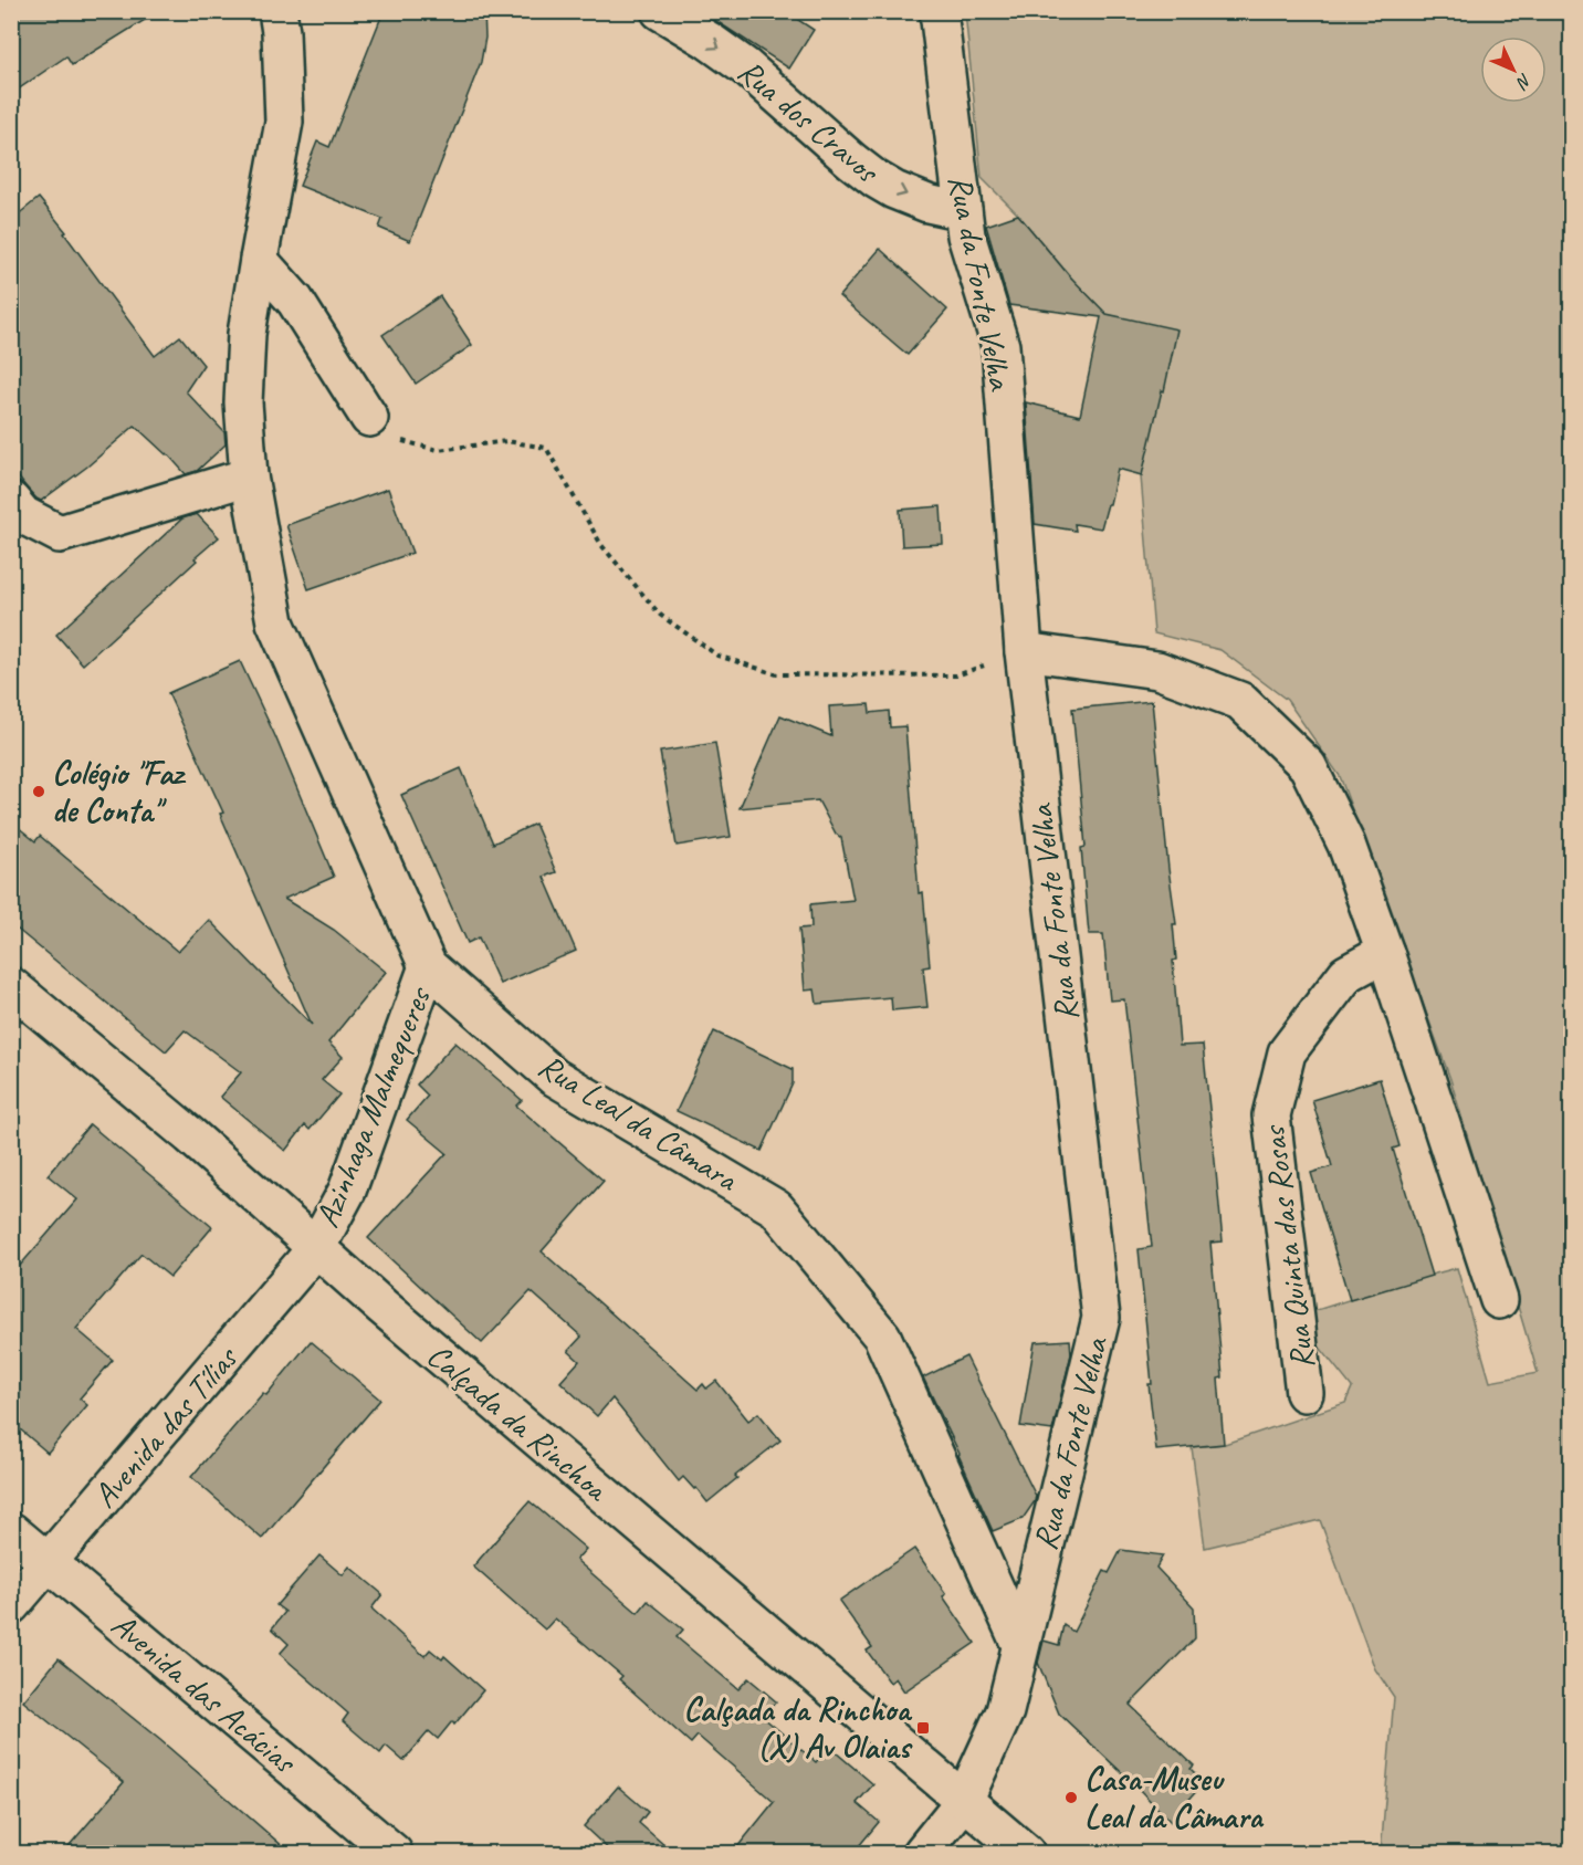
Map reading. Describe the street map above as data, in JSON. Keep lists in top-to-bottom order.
{
  "streets": {
    "street": [
      "Rua dos Cravos",
      "Rua da Fonte Velha",
      "Azinhaga Malmequeres",
      "Rua Leal da Câmara",
      "Rua Quinta das Rosas",
      "Calçada da Rinchoa",
      "Avenida das Tílias",
      "Avenida das Acácias"
    ]
  },
  "crossings": [
    ["Rua dos Cravos", "Rua da Fonte Velha"],
    ["Rua da Fonte Velha", "Rua Leal da Câmara"],
    ["Rua da Fonte Velha", "Calçada da Rinchoa"],
    ["Azinhaga Malmequeres", "Rua Leal da Câmara"],
    ["Azinhaga Malmequeres", "Calçada da Rinchoa"],
    ["Azinhaga Malmequeres", "Avenida das Tílias"],
    ["Calçada da Rinchoa", "Avenida das Tílias"],
    ["Avenida das Tílias", "Avenida das Acácias"]
  ],
  "one_way": ["Rua dos Cravos"],
  "places": {
    "other": ["Colégio \"Faz de Conta\"", "Casa-Museu Leal da Câmara"],
    "transit": ["Calçada da Rinchoa (X) Av Olaias"]
  },
  "north": "bottom right"
}
